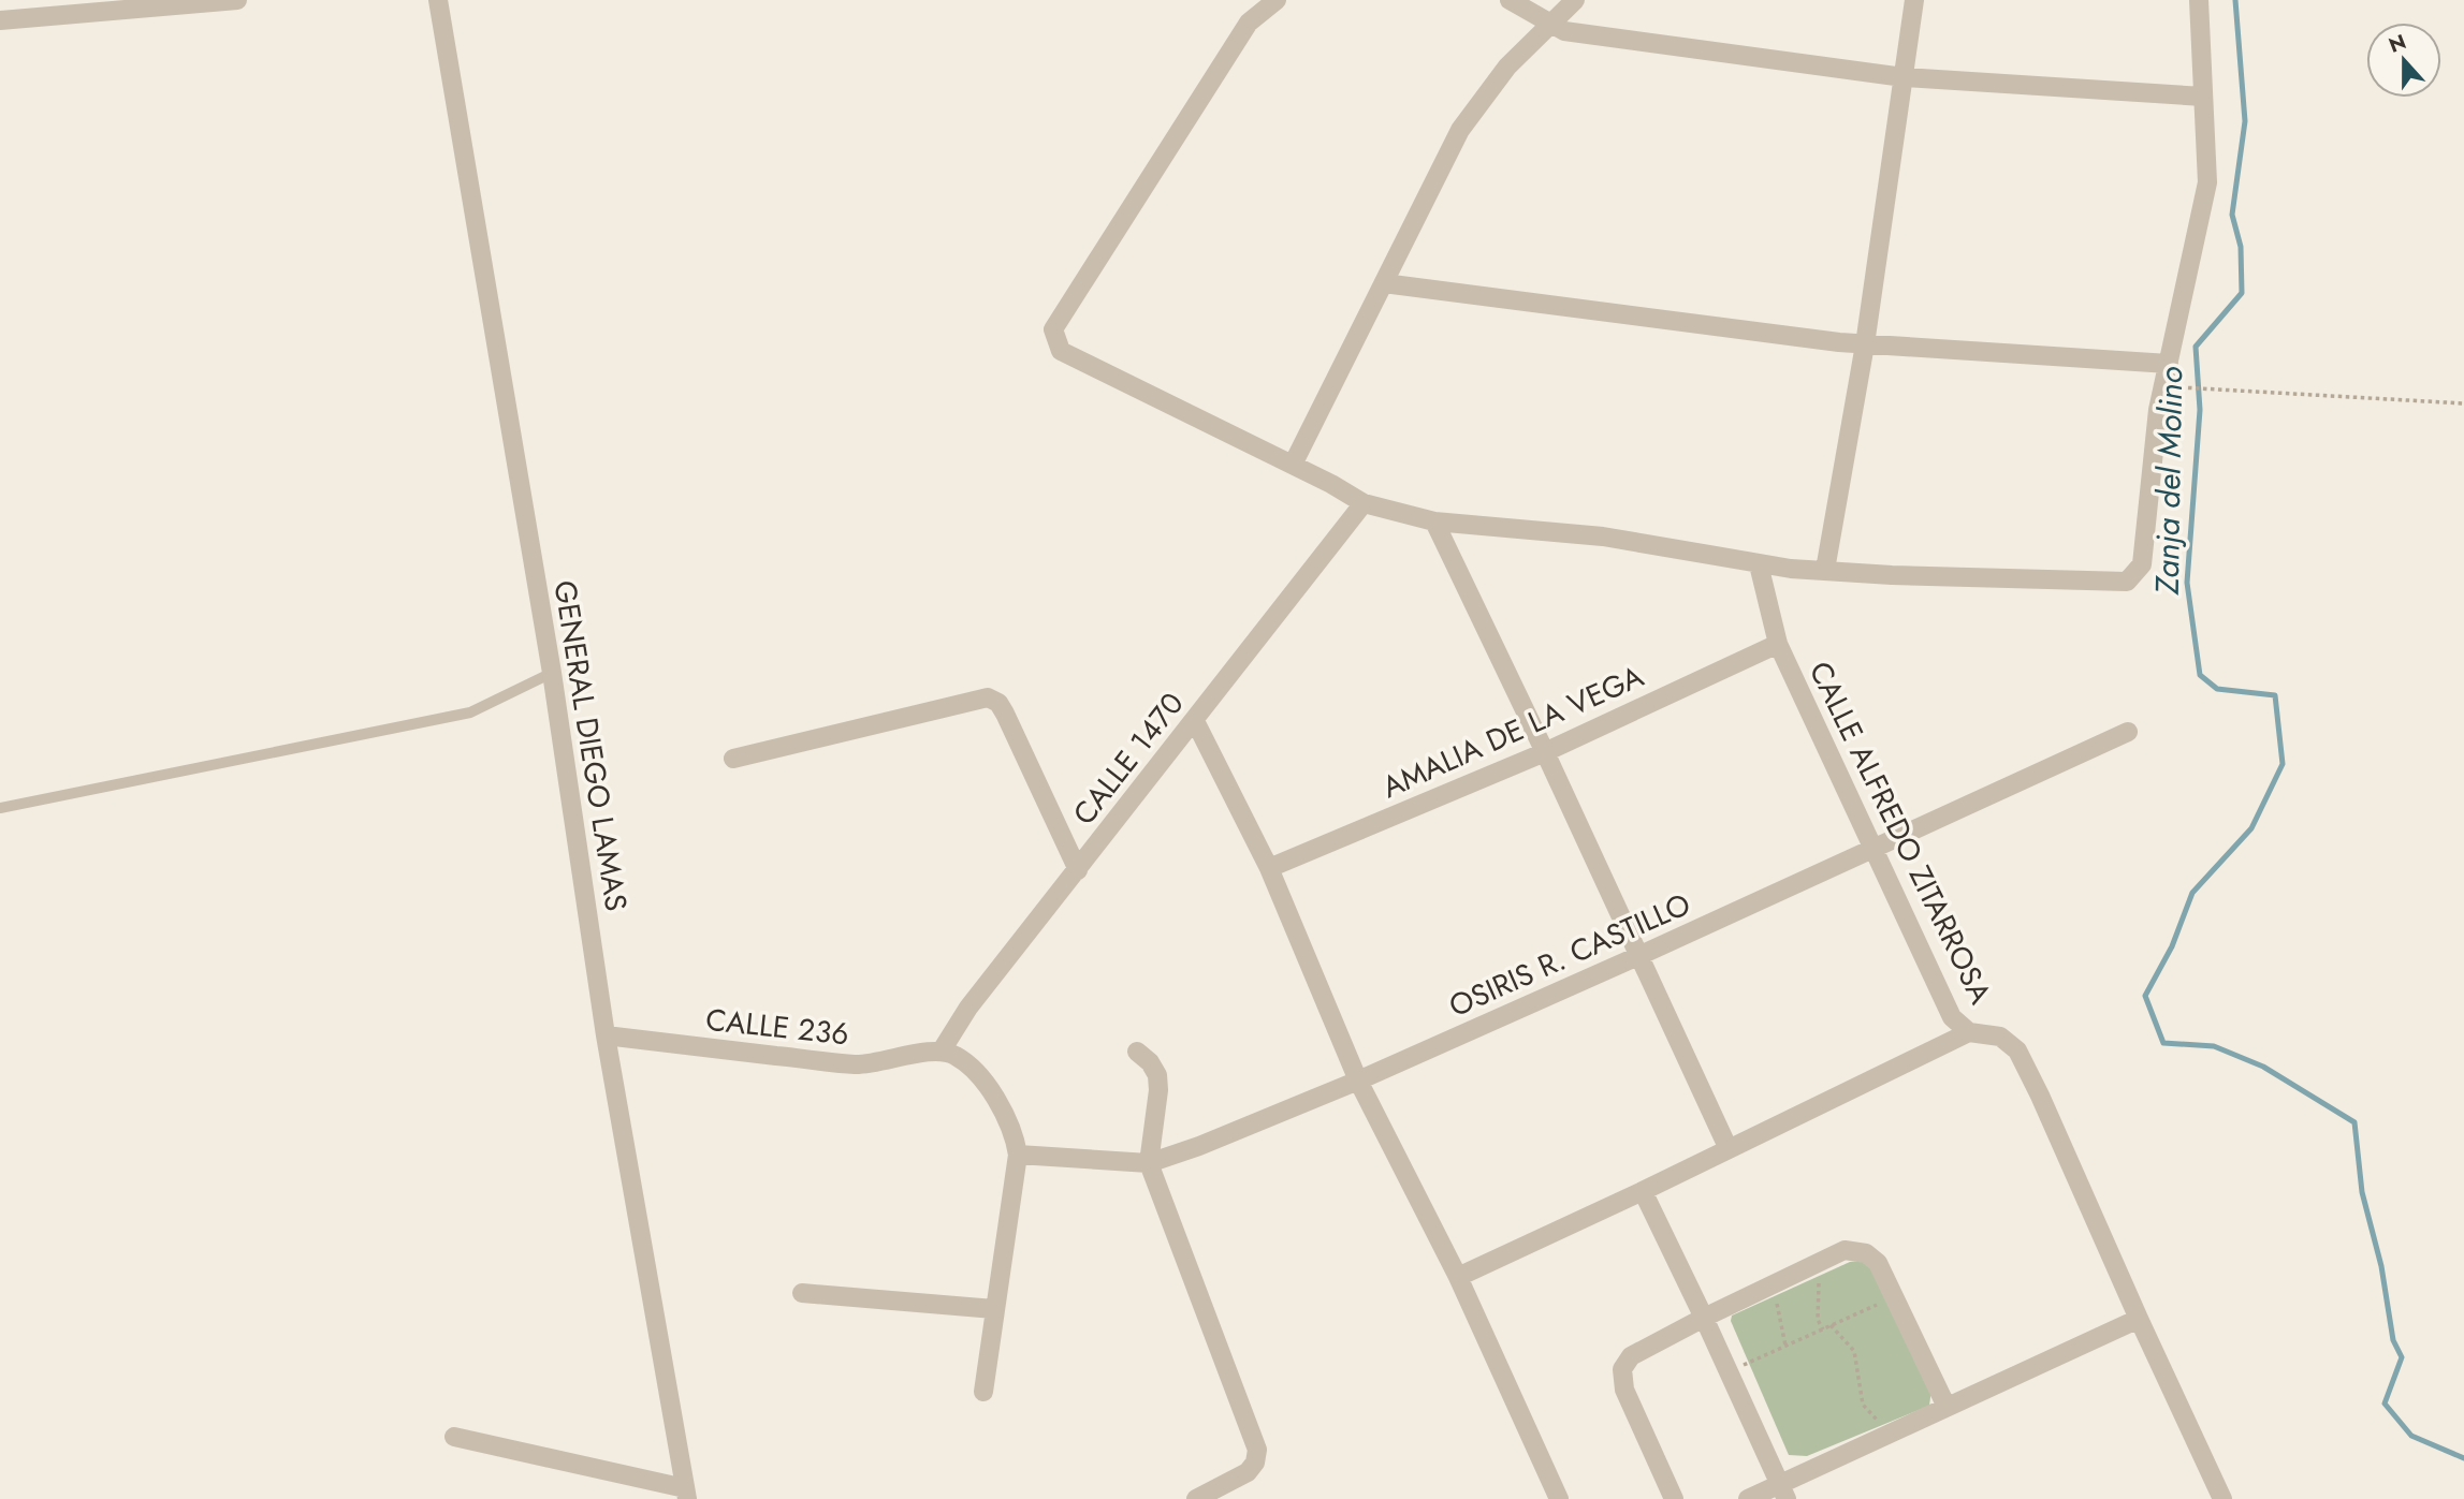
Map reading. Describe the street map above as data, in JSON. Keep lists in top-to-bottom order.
{
  "streets": {
    "street": [
      "AMALIA DE LA VEGA",
      "GENERAL DIEGO LAMAS",
      "CALLE 1470",
      "CALLE ALFREDO ZITARROSA",
      "OSIRIS R. CASTILLO",
      "CALLE 236"
    ]
  },
  "crossings": [
    ["AMALIA DE LA VEGA", "CALLE ALFREDO ZITARROSA"],
    ["GENERAL DIEGO LAMAS", "CALLE 236"],
    ["CALLE 1470", "CALLE 236"],
    ["CALLE ALFREDO ZITARROSA", "OSIRIS R. CASTILLO"]
  ],
  "water": ["Zanja del Molino"],
  "north": "top"
}
